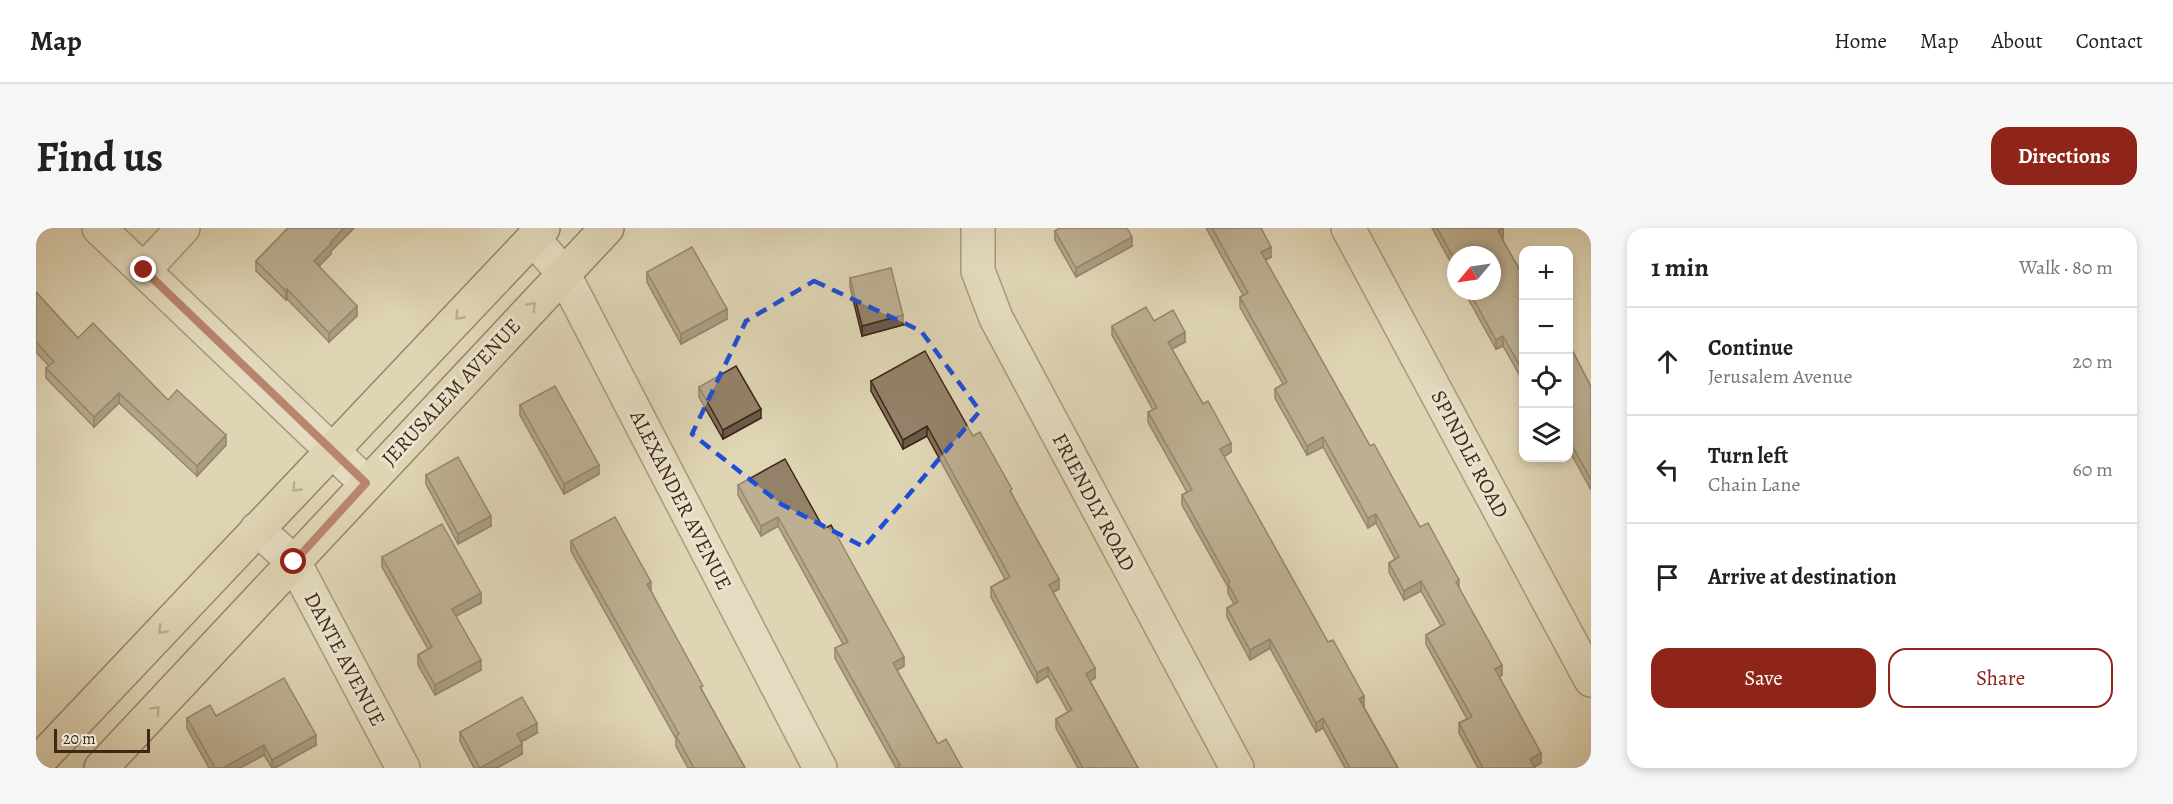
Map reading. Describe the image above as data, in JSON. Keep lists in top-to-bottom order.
{
  "streets": {
    "main road": ["JERUSALEM AVENUE"],
    "street": [
      "SPINDLE ROAD",
      "ALEXANDER AVENUE",
      "FRIENDLY ROAD",
      "DANTE AVENUE"
    ]
  },
  "crossings": [
    ["JERUSALEM AVENUE", "ALEXANDER AVENUE"],
    ["JERUSALEM AVENUE", "DANTE AVENUE"]
  ],
  "scale_bar": "20 m",
  "north": "bottom left",
  "page": {
    "header": "Map",
    "nav": [
      "Home",
      "Map",
      "About",
      "Contact"
    ],
    "buttons": [
      "Directions",
      ["Save", "Share"]
    ],
    "title": "Find us",
    "heading": ["1 min", "Walk · 80 m"],
    "map_buttons": ["+", "−"],
    "list": [
      ["Continue", "Jerusalem Avenue", "20 m"],
      ["Turn left", "Chain Lane", "60 m"],
      "Arrive at destination"
    ],
    "scale": "20 m"
  }
}
